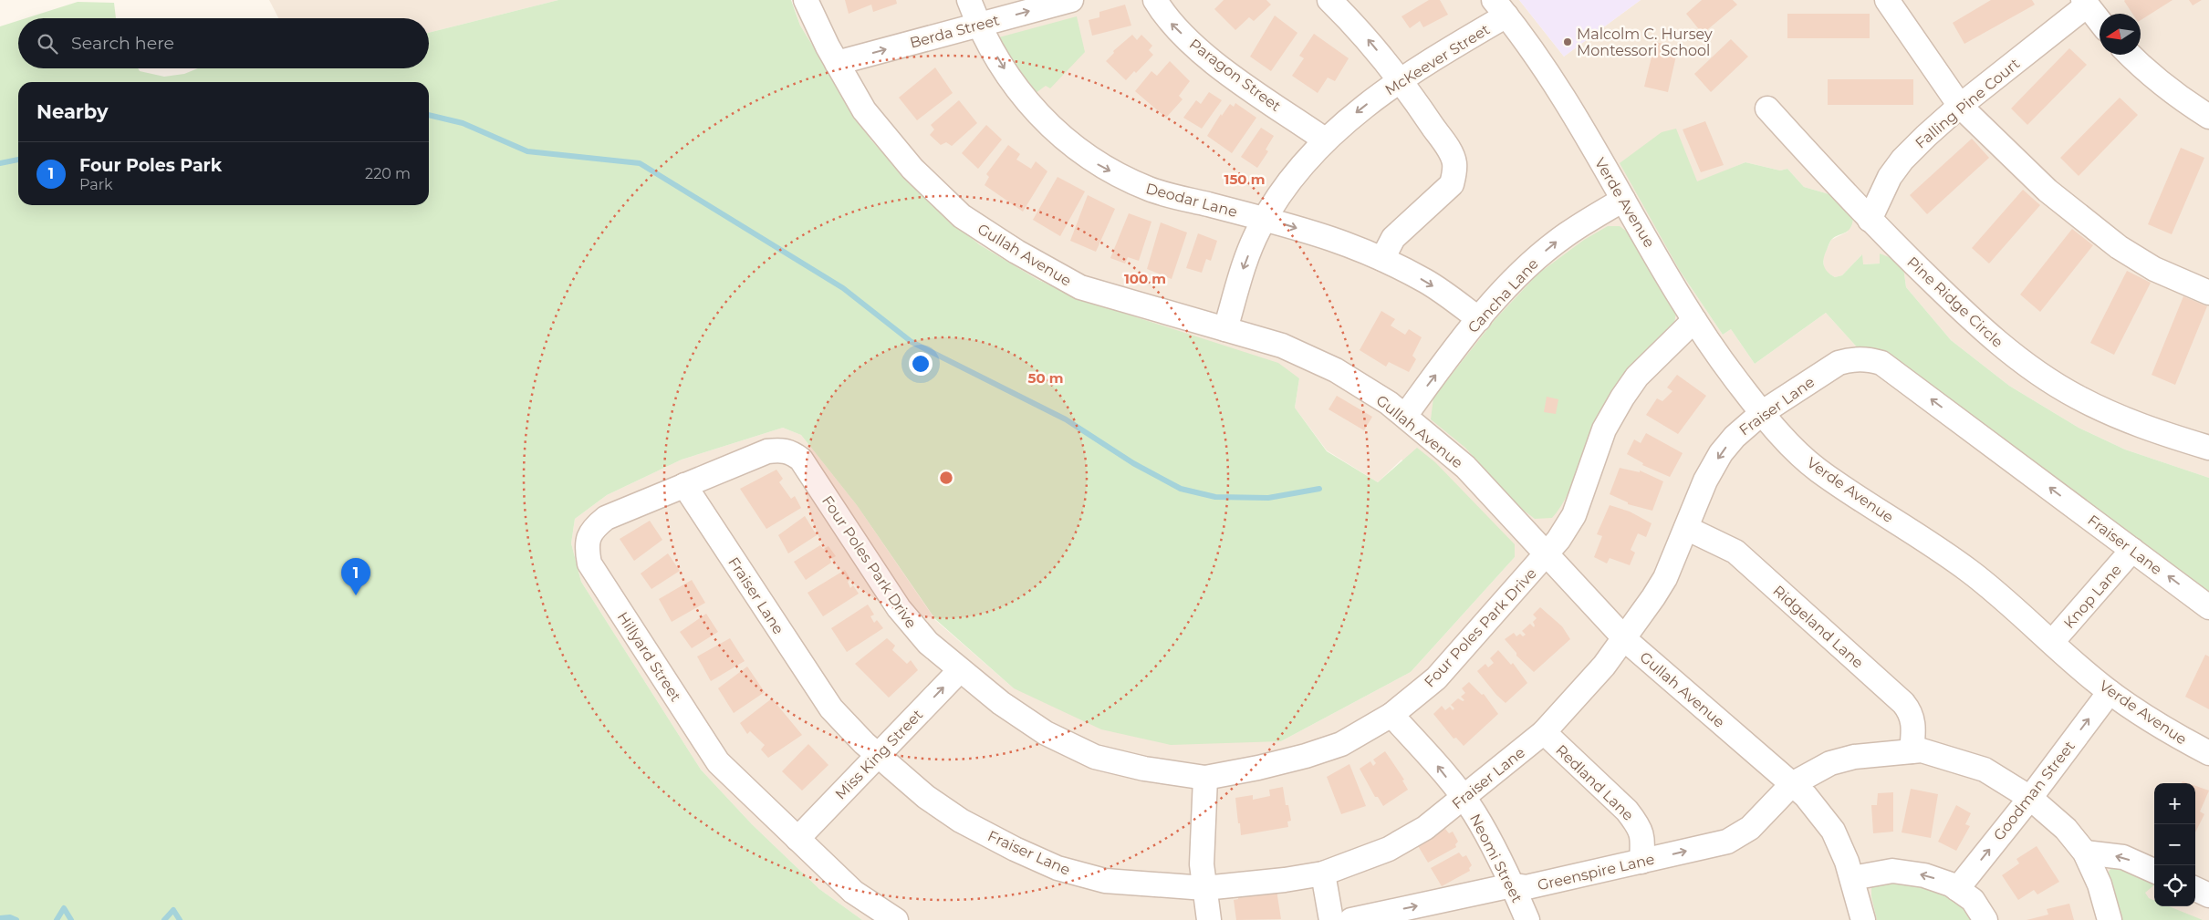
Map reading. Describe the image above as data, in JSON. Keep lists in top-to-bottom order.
{
  "streets": {
    "street": [
      "Berda Street",
      "McKeever Street",
      "Paragon Street",
      "Falling Pine Court",
      "Deodar Lane",
      "Verde Avenue",
      "Gullah Avenue",
      "Cancha Lane",
      "Pine Ridge Circle",
      "Fraiser Lane",
      "Four Poles Park Drive",
      "Knop Lane",
      "Ridgeland Lane",
      "Hillyard Street",
      "Miss King Street",
      "Redland Lane",
      "Goodman Street",
      "Neomi Street",
      "Greenspire Lane"
    ]
  },
  "crossings": [
    ["Berda Street", "Deodar Lane"],
    ["Berda Street", "Gullah Avenue"],
    ["McKeever Street", "Paragon Street"],
    ["McKeever Street", "Deodar Lane"],
    ["McKeever Street", "Verde Avenue"],
    ["McKeever Street", "Gullah Avenue"],
    ["Falling Pine Court", "Pine Ridge Circle"],
    ["Deodar Lane", "Cancha Lane"],
    ["Verde Avenue", "Cancha Lane"],
    ["Verde Avenue", "Fraiser Lane"],
    ["Verde Avenue", "Four Poles Park Drive"],
    ["Verde Avenue", "Knop Lane"],
    ["Verde Avenue", "Goodman Street"],
    ["Gullah Avenue", "Cancha Lane"],
    ["Gullah Avenue", "Fraiser Lane"],
    ["Gullah Avenue", "Four Poles Park Drive"],
    ["Gullah Avenue", "Greenspire Lane"],
    ["Fraiser Lane", "Knop Lane"],
    ["Fraiser Lane", "Ridgeland Lane"],
    ["Fraiser Lane", "Hillyard Street"],
    ["Fraiser Lane", "Miss King Street"],
    ["Fraiser Lane", "Redland Lane"],
    ["Fraiser Lane", "Neomi Street"],
    ["Four Poles Park Drive", "Hillyard Street"],
    ["Four Poles Park Drive", "Miss King Street"],
    ["Four Poles Park Drive", "Neomi Street"],
    ["Ridgeland Lane", "Greenspire Lane"],
    ["Hillyard Street", "Miss King Street"],
    ["Redland Lane", "Greenspire Lane"],
    ["Goodman Street", "Greenspire Lane"],
    ["Neomi Street", "Greenspire Lane"]
  ],
  "one_way": [
    "Berda Street",
    "McKeever Street",
    "Deodar Lane",
    "Cancha Lane",
    "Miss King Street",
    "Goodman Street",
    "Neomi Street",
    "Greenspire Lane"
  ],
  "places": ["Malcolm C. Hursey Montessori School"],
  "north": "left",
  "page": {
    "search": "Search here",
    "heading": "Nearby",
    "list": [
      {
        "mark": "1",
        "name": "Four Poles Park",
        "note": "Park",
        "value": "220 m"
      }
    ],
    "pins": "1",
    "map_buttons": ["+", "−"]
  },
  "rings": ["150 m", "100 m", "50 m"]
}
